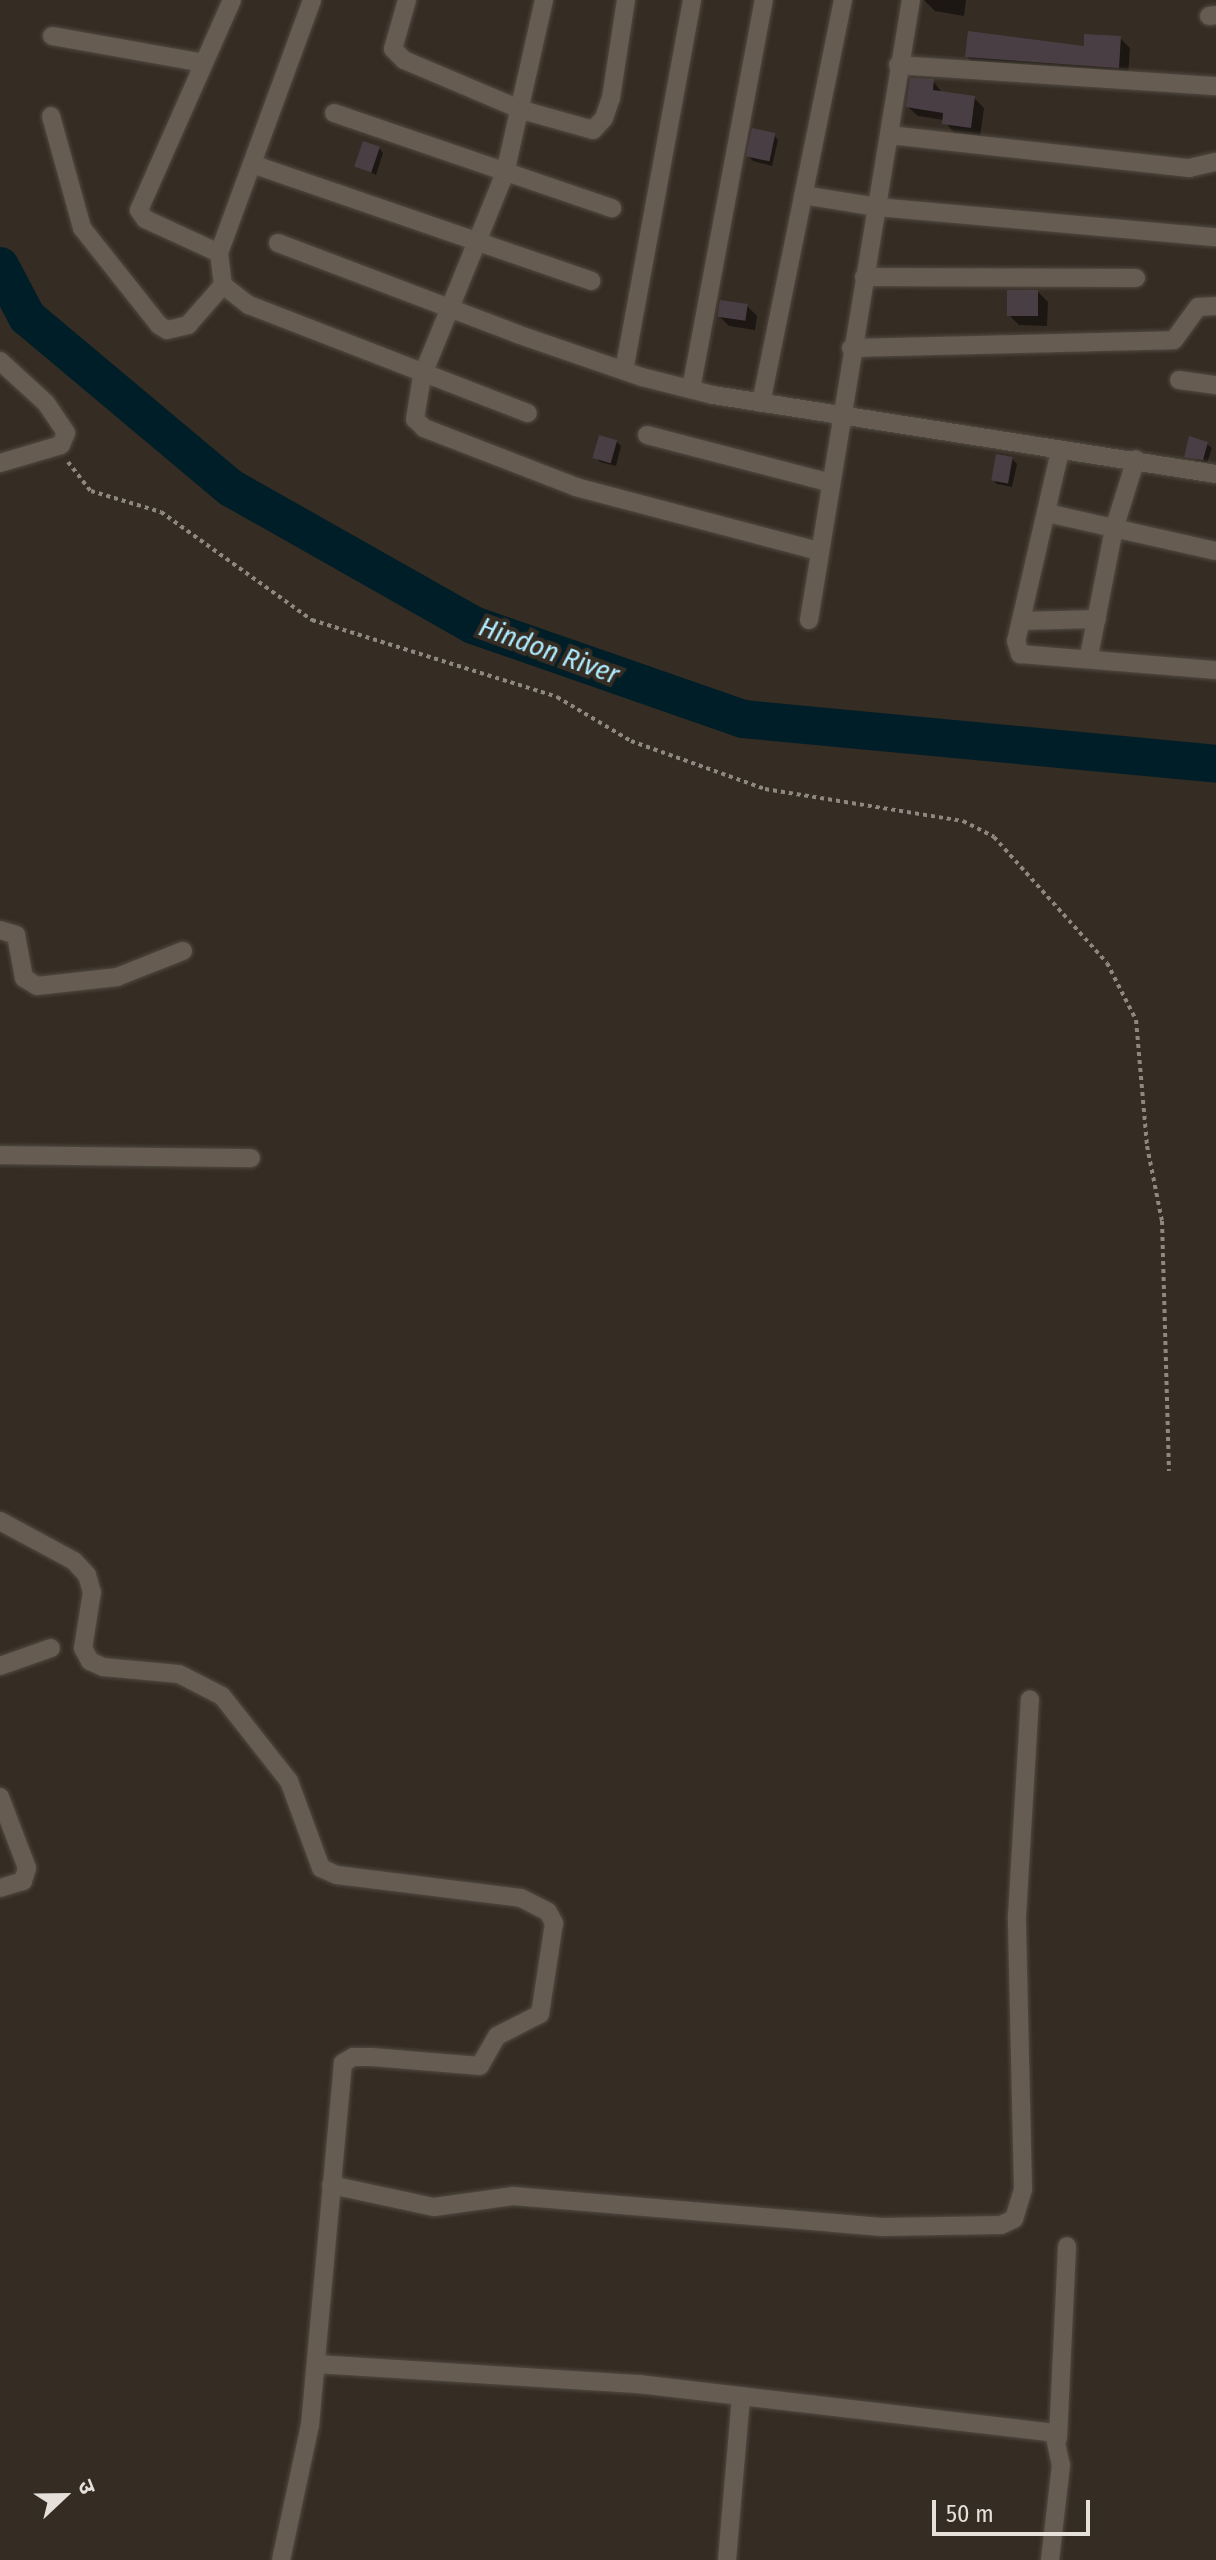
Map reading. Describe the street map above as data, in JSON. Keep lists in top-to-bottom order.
{
  "water": ["Hindon River"],
  "scale_bar": "50 m",
  "north": "right"
}
